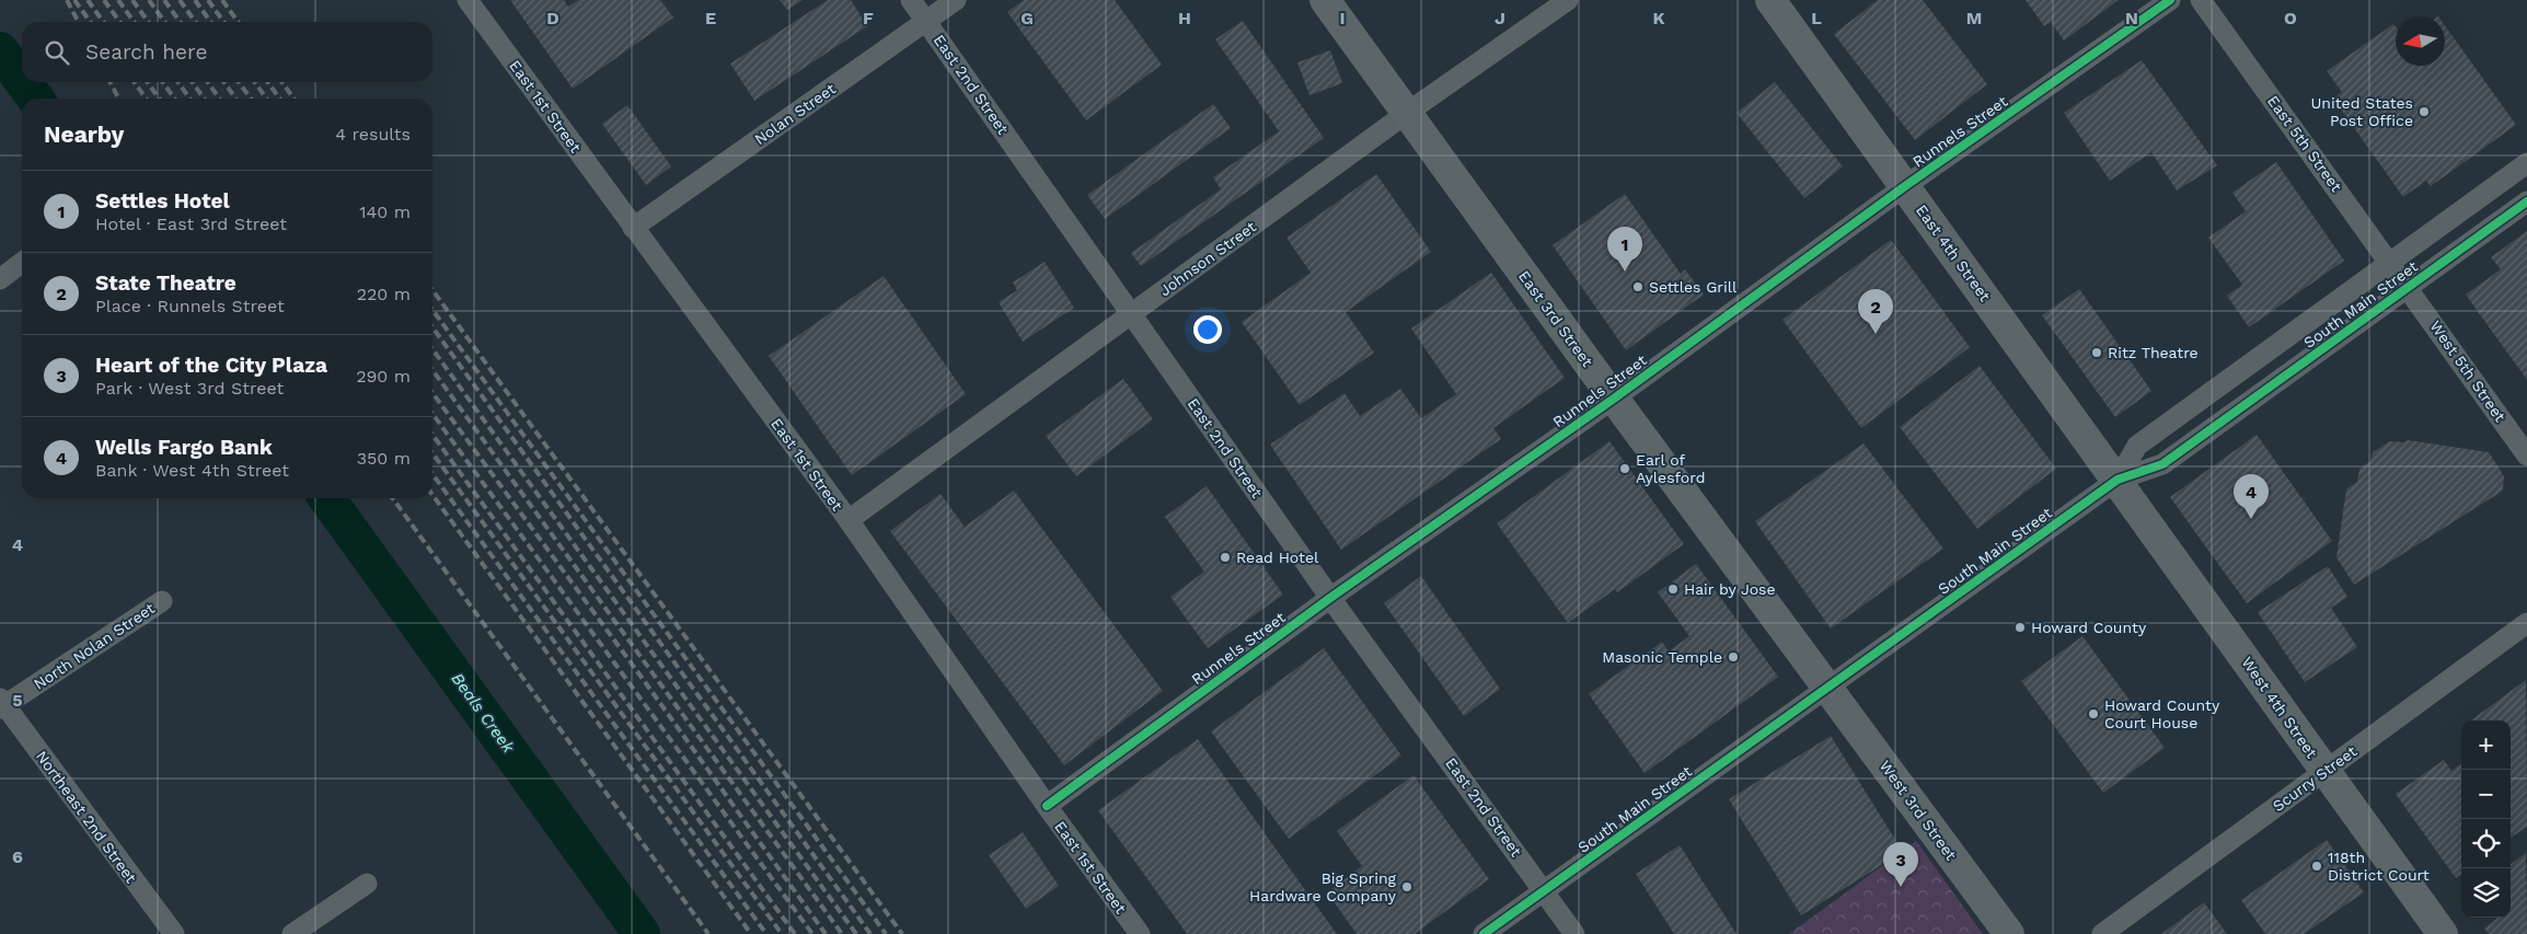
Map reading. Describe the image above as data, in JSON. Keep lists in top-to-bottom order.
{
  "streets": {
    "main road": [
      "East 4th Street",
      "East 3rd Street",
      "West 4th Street",
      "West 3rd Street"
    ],
    "street": [
      "East 2nd Street",
      "East 1st Street",
      "Nolan Street",
      "Runnels Street",
      "East 5th Street",
      "Johnson Street",
      "South Main Street",
      "West 5th Street",
      "North Nolan Street",
      "Scurry Street",
      "Northeast 2nd Street"
    ]
  },
  "crossings": [
    ["East 2nd Street", "Nolan Street"],
    ["East 2nd Street", "Runnels Street"],
    ["East 2nd Street", "Johnson Street"],
    ["East 2nd Street", "South Main Street"],
    ["East 1st Street", "Nolan Street"],
    ["East 1st Street", "Runnels Street"],
    ["East 1st Street", "Johnson Street"],
    ["Runnels Street", "East 4th Street"],
    ["Runnels Street", "East 3rd Street"],
    ["East 5th Street", "South Main Street"],
    ["East 5th Street", "West 5th Street"],
    ["East 4th Street", "South Main Street"],
    ["East 4th Street", "West 4th Street"],
    ["Johnson Street", "East 3rd Street"],
    ["South Main Street", "East 3rd Street"],
    ["South Main Street", "West 5th Street"],
    ["South Main Street", "West 4th Street"],
    ["South Main Street", "West 3rd Street"],
    ["East 3rd Street", "West 3rd Street"],
    ["North Nolan Street", "Northeast 2nd Street"],
    ["West 4th Street", "Scurry Street"]
  ],
  "water": ["Beals Creek"],
  "places": [
    "United States Post Office",
    "Settles Grill",
    "Ritz Theatre",
    "Earl of Aylesford",
    "Read Hotel",
    "Hair by Jose",
    "Howard County",
    "Masonic Temple",
    "Howard County Court House",
    "118th District Court",
    "Big Spring Hardware Company"
  ],
  "north": "left",
  "page": {
    "search": "Search here",
    "heading": ["Nearby", "4 results"],
    "list": [
      {
        "mark": "1",
        "name": "Settles Hotel",
        "note": "Hotel · East 3rd Street",
        "value": "140 m"
      },
      {
        "mark": "2",
        "name": "State Theatre",
        "note": "Place · Runnels Street",
        "value": "220 m"
      },
      {
        "mark": "3",
        "name": "Heart of the City Plaza",
        "note": "Park · West 3rd Street",
        "value": "290 m"
      },
      {
        "mark": "4",
        "name": "Wells Fargo Bank",
        "note": "Bank · West 4th Street",
        "value": "350 m"
      }
    ],
    "pins": [
      "1",
      "2",
      "4",
      "3"
    ],
    "map_buttons": ["+", "−"]
  },
  "grid": {
    "columns": [
      "D",
      "E",
      "F",
      "G",
      "H",
      "I",
      "J",
      "K",
      "L",
      "M",
      "N",
      "O"
    ],
    "rows": ["4", "5", "6"]
  }
}
